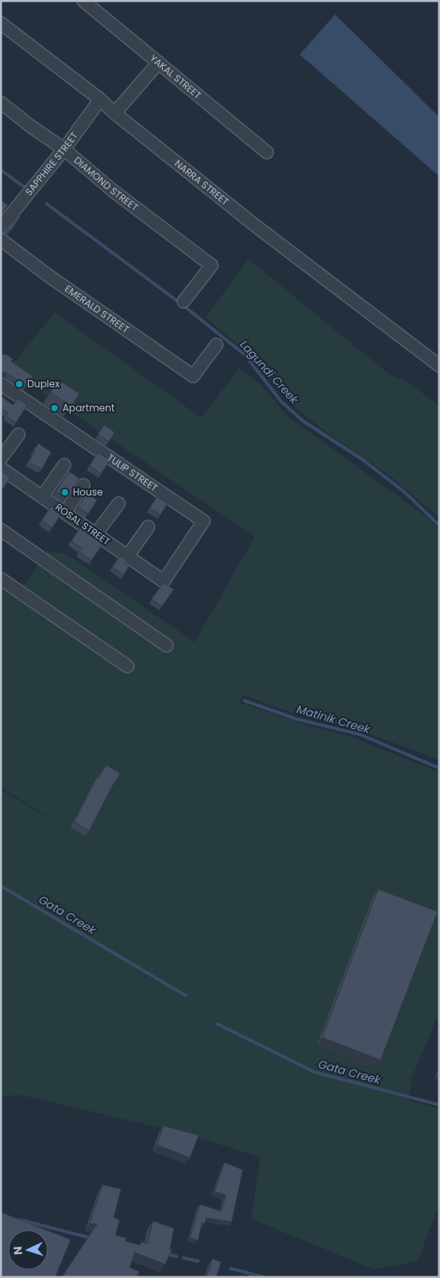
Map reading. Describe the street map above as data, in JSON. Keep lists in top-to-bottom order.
{
  "streets": {
    "street": [
      "YAKAL STREET",
      "SAPPHIRE STREET",
      "NARRA STREET",
      "DIAMOND STREET",
      "EMERALD STREET",
      "TULIP STREET",
      "ROSAL STREET"
    ]
  },
  "crossings": [
    ["SAPPHIRE STREET", "NARRA STREET"],
    ["SAPPHIRE STREET", "DIAMOND STREET"],
    ["TULIP STREET", "ROSAL STREET"]
  ],
  "water": ["Lagundi Creek", "Matinik Creek", "Gata Creek"],
  "places": ["Duplex", "Apartment", "House"],
  "north": "left"
}
